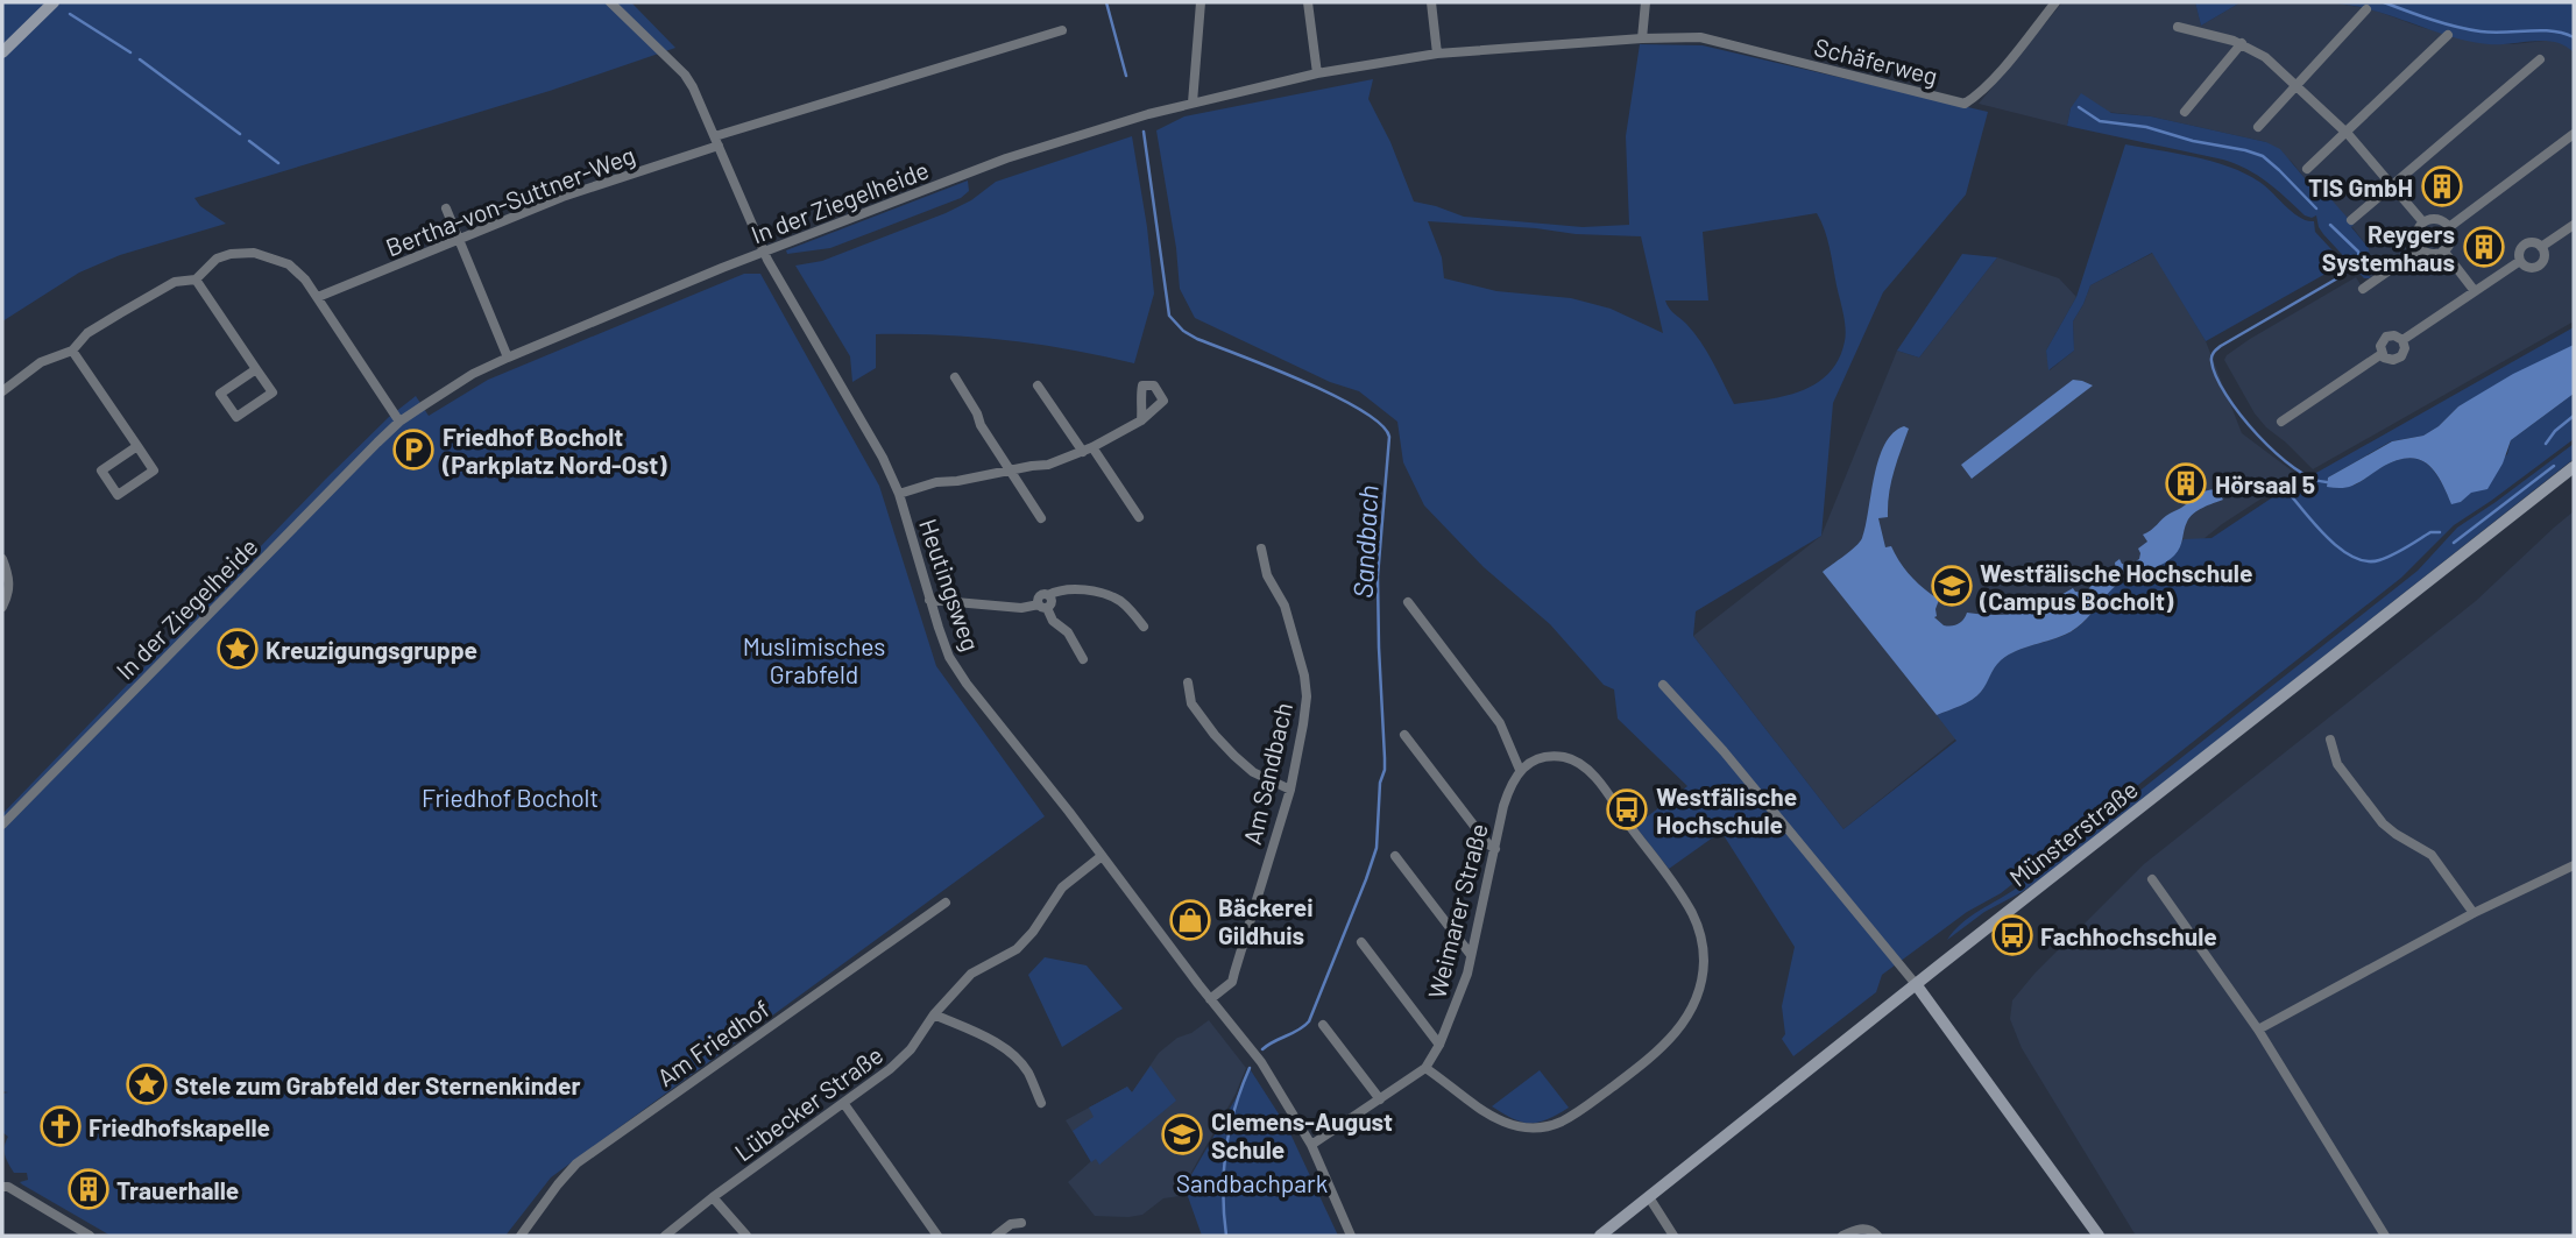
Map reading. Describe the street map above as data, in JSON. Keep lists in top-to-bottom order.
{
  "streets": {
    "main road": ["Münsterstraße"],
    "street": [
      "Schäferweg",
      "Bertha-von-Suttner-Weg",
      "In der Ziegelheide",
      "Heutingsweg",
      "Am Sandbach",
      "Weimarer Straße",
      "Am Friedhof",
      "Lübecker Straße"
    ]
  },
  "crossings": [
    ["Schäferweg", "In der Ziegelheide"],
    ["Bertha-von-Suttner-Weg", "Heutingsweg"],
    ["In der Ziegelheide", "Heutingsweg"],
    ["Heutingsweg", "Am Sandbach"],
    ["Heutingsweg", "Weimarer Straße"],
    ["Heutingsweg", "Lübecker Straße"]
  ],
  "water": ["Sandbach"],
  "parks": ["Muslimisches Grabfeld", "Friedhof Bocholt", "Sandbachpark"],
  "places": {
    "building": [
      "TIS GmbH",
      "Reygers Systemhaus",
      "Hörsaal 5",
      "Trauerhalle"
    ],
    "parking": ["Friedhof Bocholt (Parkplatz Nord-Ost)"],
    "school or university": ["Westfälische Hochschule (Campus Bocholt)", "Clemens-August Schule"],
    "place": ["Kreuzigungsgruppe", "Stele zum Grabfeld der Sternenkinder"],
    "bus stop": ["Westfälische Hochschule", "Fachhochschule"],
    "shop": ["Bäckerei Gildhuis"],
    "church": ["Friedhofskapelle"]
  }
}
